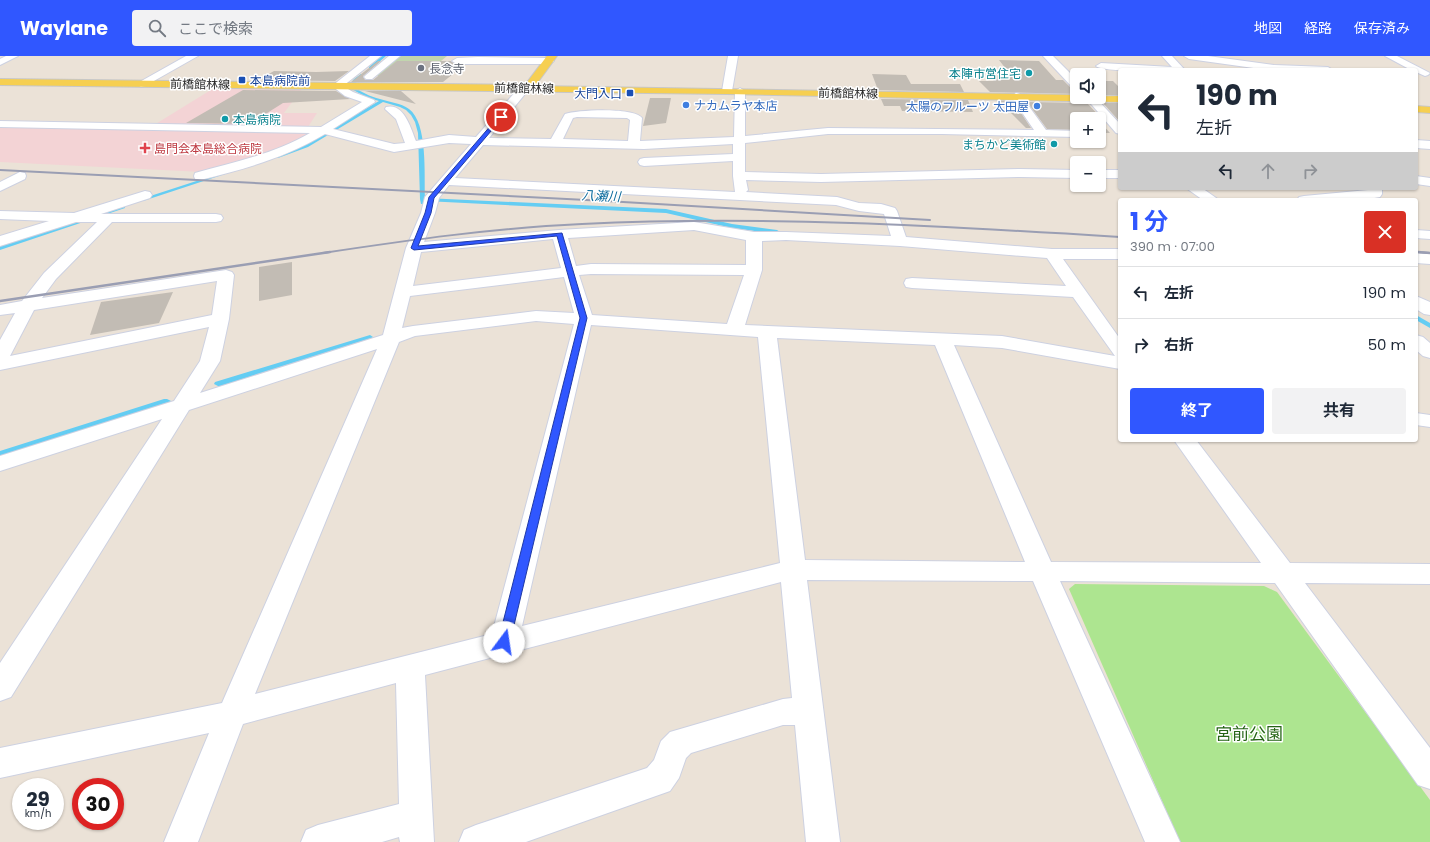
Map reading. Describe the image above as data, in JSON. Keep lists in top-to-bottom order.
{
  "streets": {
    "main road": ["前橋館林線"]
  },
  "water": ["八瀬川"],
  "parks": ["宮前公園"],
  "places": {
    "other": [
      "長念寺",
      "本陣市営住宅",
      "ナカムラヤ本店",
      "太陽のフルーツ 太田屋",
      "本島病院",
      "まちかど美術館"
    ],
    "transit": ["本島病院前", "大門入口"],
    "health": ["島門会本島総合病院"]
  },
  "page": {
    "header": "Waylane",
    "search": "ここで検索",
    "nav": ["地図", "経路", "保存済み"],
    "map_buttons": ["+", "−"],
    "turn": ["190 m", "左折"],
    "heading": ["1 分", "390 m · 07:00"],
    "list": [
      {
        "name": "左折",
        "value": "190 m"
      },
      {
        "name": "右折",
        "value": "50 m"
      }
    ],
    "buttons": ["終了", "共有"],
    "speed": "29 km/h",
    "limit": "30"
  }
}
